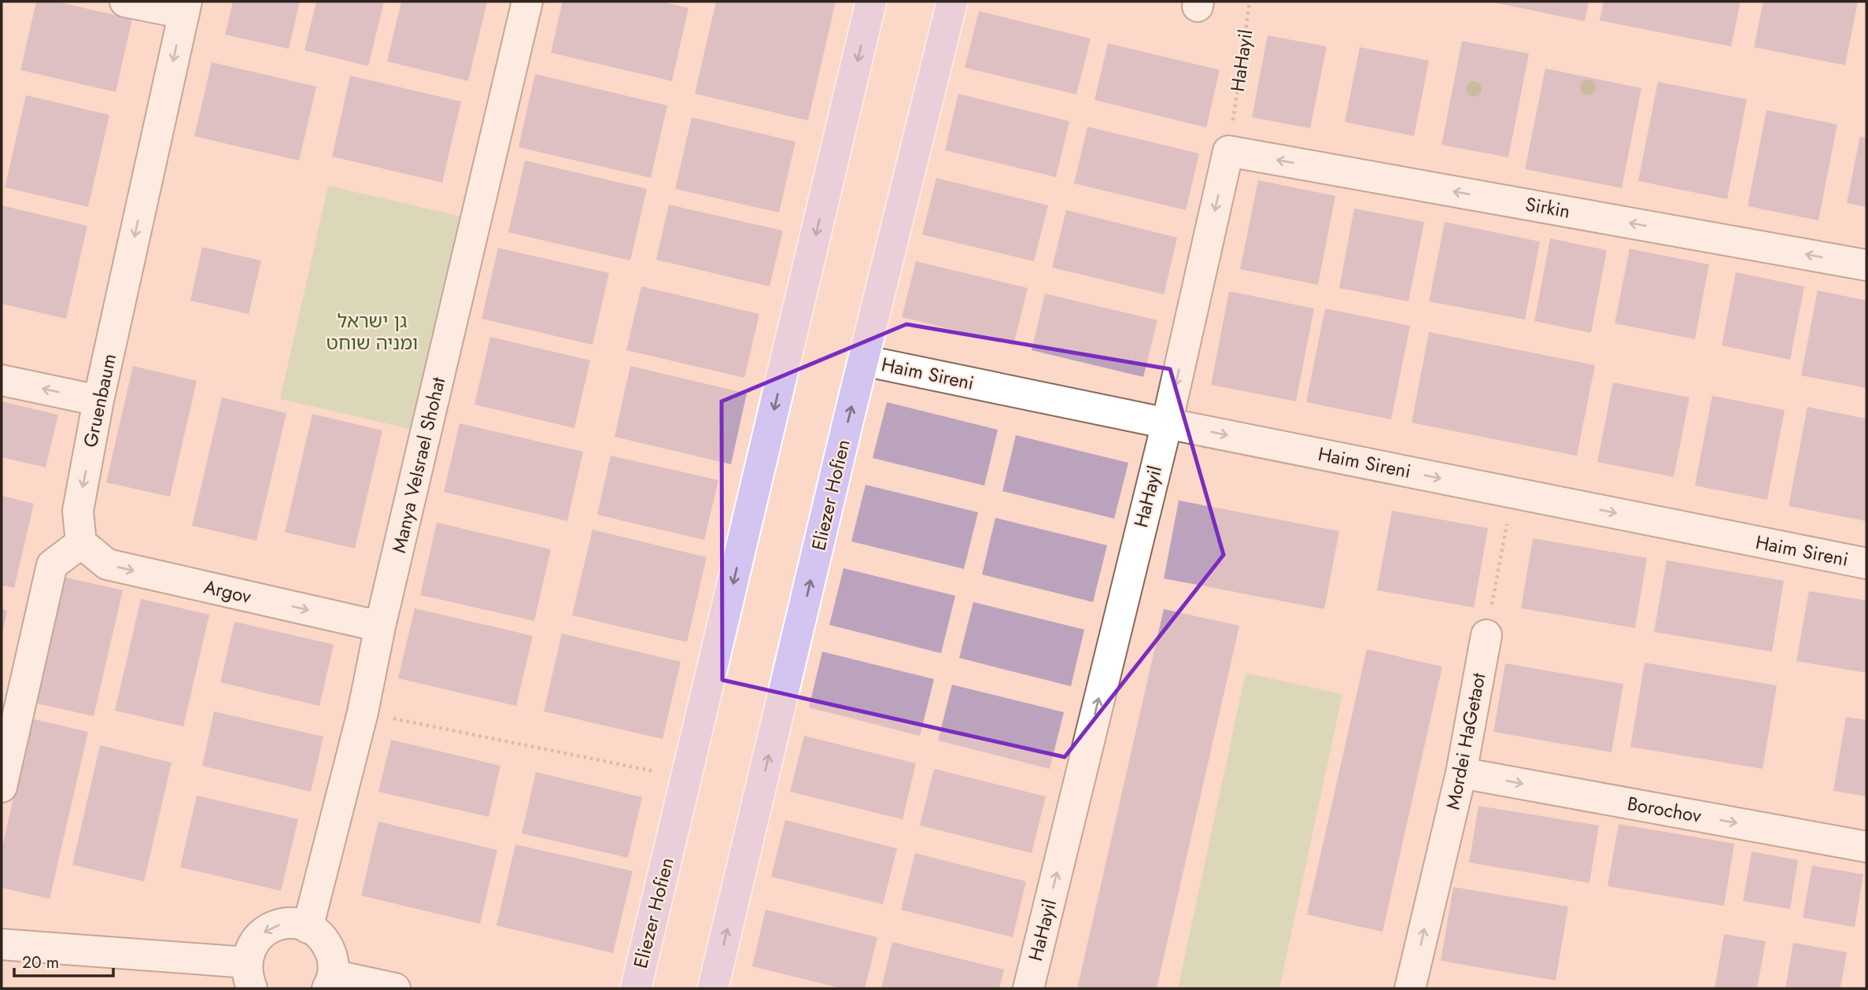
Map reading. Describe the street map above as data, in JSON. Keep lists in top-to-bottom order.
{
  "streets": {
    "main road": ["Eliezer Hofien"],
    "street": [
      "HaHayil",
      "Sirkin",
      "Haim Sireni",
      "Gruenbaum",
      "Manya VeIsrael Shohat",
      "Argov",
      "Mordei HaGetaot",
      "Borochov"
    ]
  },
  "crossings": [
    ["HaHayil", "Sirkin"],
    ["HaHayil", "Haim Sireni"],
    ["Haim Sireni", "Eliezer Hofien"],
    ["Gruenbaum", "Argov"],
    ["Manya VeIsrael Shohat", "Argov"],
    ["Mordei HaGetaot", "Borochov"]
  ],
  "one_way": [
    "Sirkin",
    "Haim Sireni",
    "Gruenbaum",
    "Argov",
    "Mordei HaGetaot",
    "Borochov"
  ],
  "parks": ["גן ישראל ומניה שוחט"],
  "scale_bar": "20 m"
}
